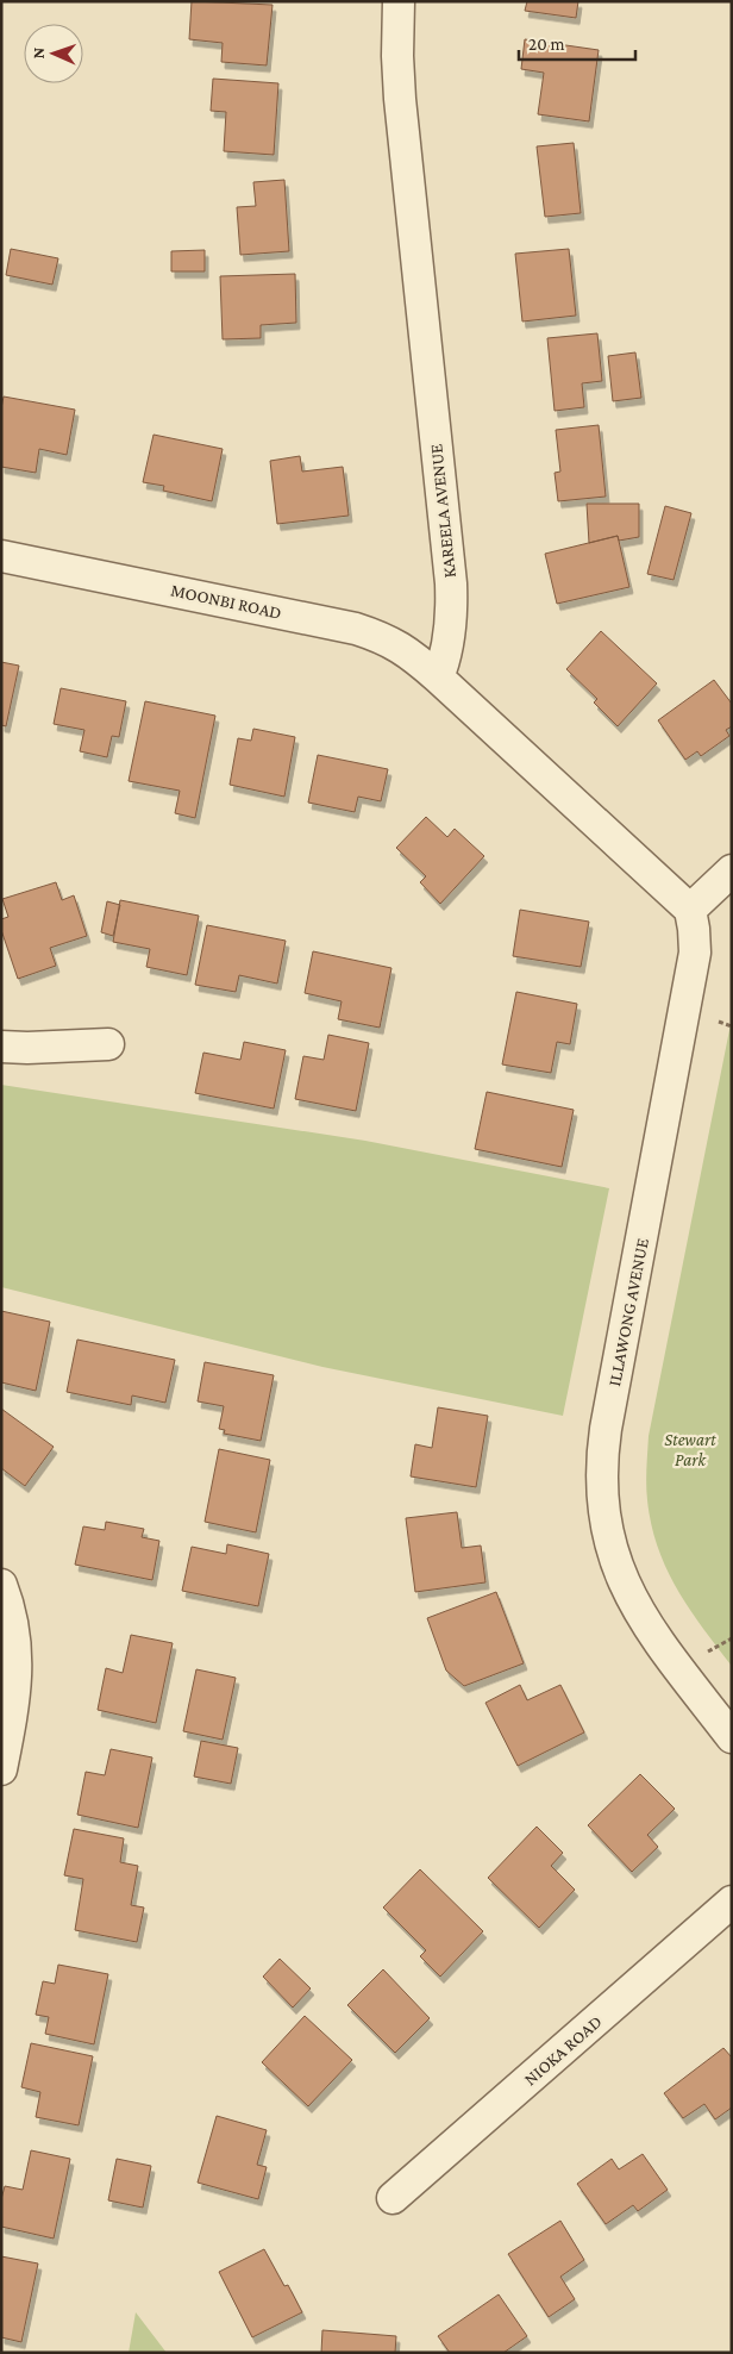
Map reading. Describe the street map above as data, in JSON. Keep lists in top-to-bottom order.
{
  "streets": {
    "street": [
      "KAREELA AVENUE",
      "MOONBI ROAD",
      "ILLAWONG AVENUE",
      "NIOKA ROAD"
    ]
  },
  "crossings": [
    ["KAREELA AVENUE", "MOONBI ROAD"]
  ],
  "parks": ["Stewart Park"],
  "scale_bar": "20 m",
  "north": "left"
}
